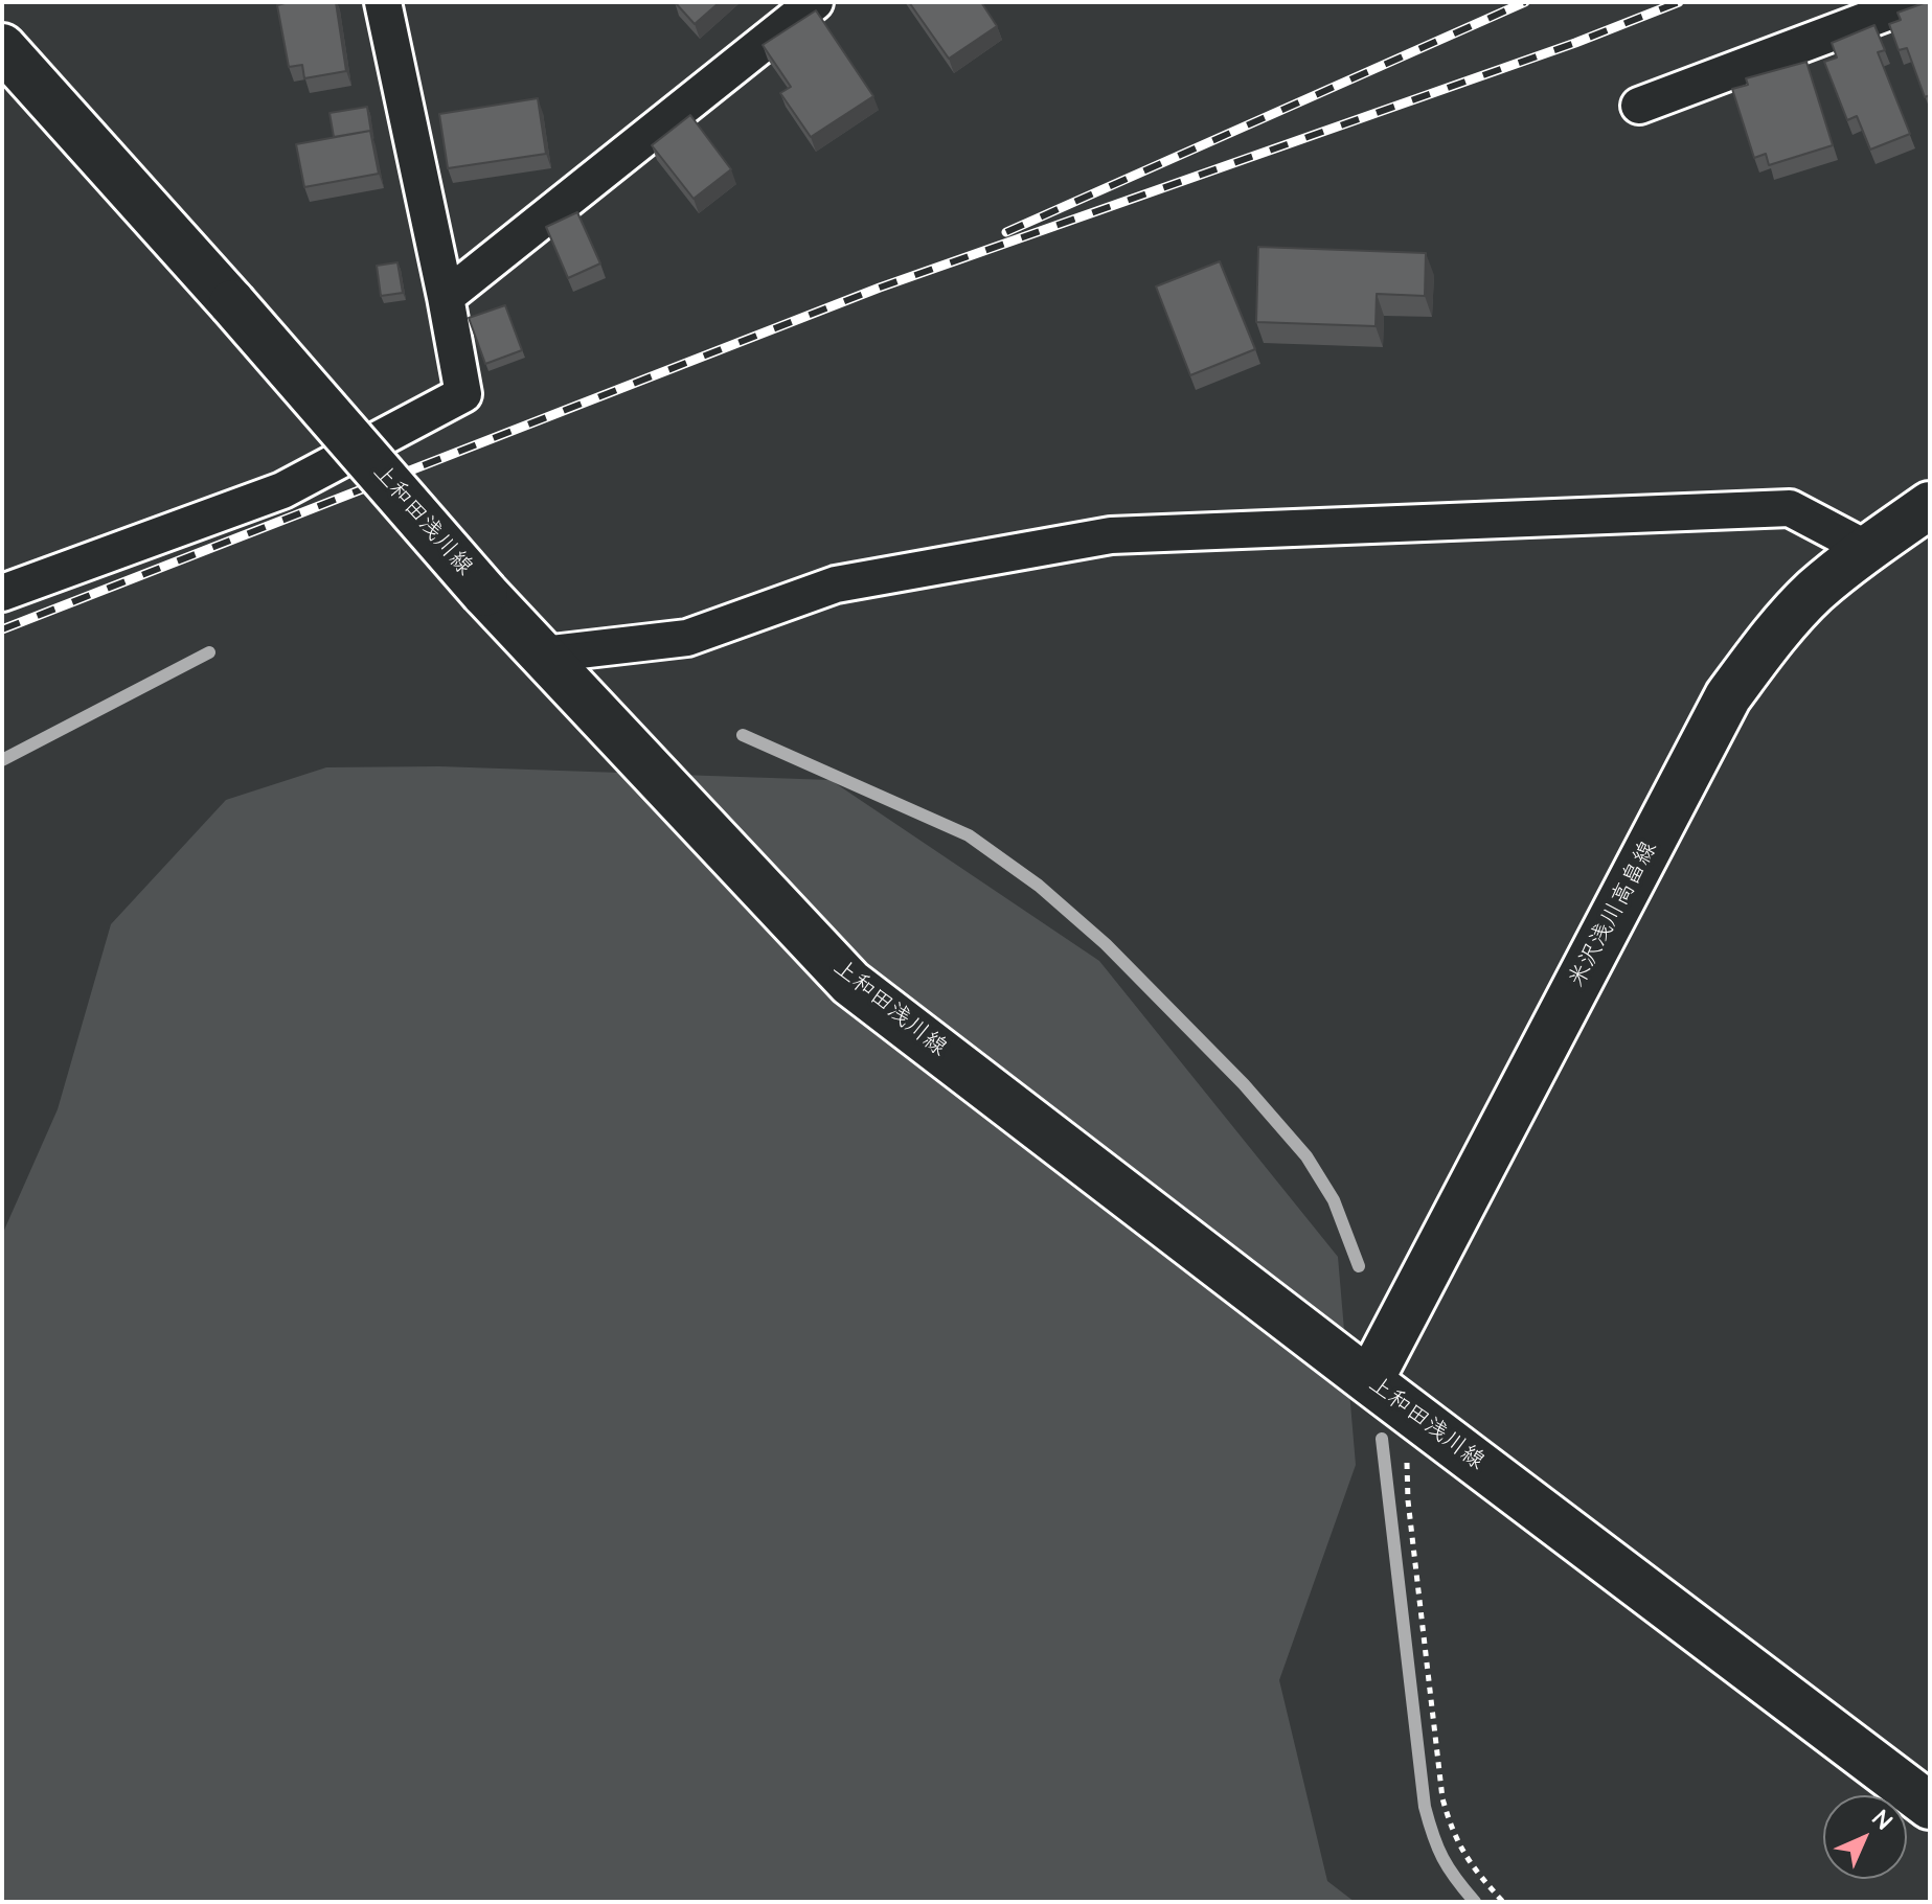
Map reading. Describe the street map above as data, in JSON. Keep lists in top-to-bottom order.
{
  "streets": {
    "main road": ["上和田浅川線", "米沢浅川高畠線"]
  },
  "crossings": [
    ["上和田浅川線", "米沢浅川高畠線"]
  ],
  "north": "top right"
}
